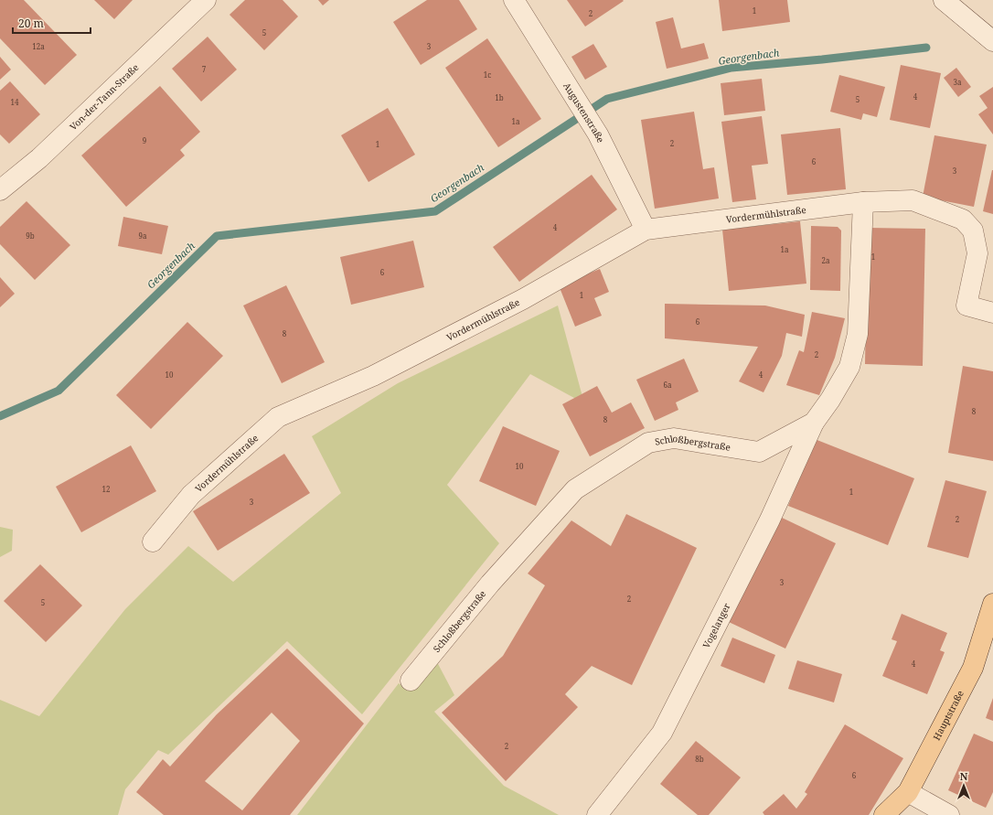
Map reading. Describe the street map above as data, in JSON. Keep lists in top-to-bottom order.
{
  "streets": {
    "main road": ["Hauptstraße"],
    "street": [
      "Von-der-Tann-Straße",
      "Augustenstraße",
      "Vordermühlstraße",
      "Schloßbergstraße",
      "Vogelanger"
    ]
  },
  "crossings": [
    ["Augustenstraße", "Vordermühlstraße"],
    ["Vordermühlstraße", "Schloßbergstraße"],
    ["Schloßbergstraße", "Vogelanger"]
  ],
  "water": ["Georgenbach"],
  "house_numbers": [
    "1",
    "2",
    "5",
    "12a",
    "3",
    "7",
    "1c",
    "3a",
    "4",
    "1b",
    "5",
    "14",
    "1a",
    "9",
    "2",
    "1",
    "6",
    "3",
    "4",
    "9b",
    "9a",
    "1a",
    "1",
    "2a",
    "6",
    "1",
    "6",
    "8",
    "2",
    "10",
    "4",
    "6a",
    "8",
    "8",
    "10",
    "12",
    "1",
    "3",
    "2",
    "3",
    "2",
    "5",
    "4",
    "2",
    "8b",
    "6"
  ],
  "scale_bar": "20 m",
  "north": "top"
}
